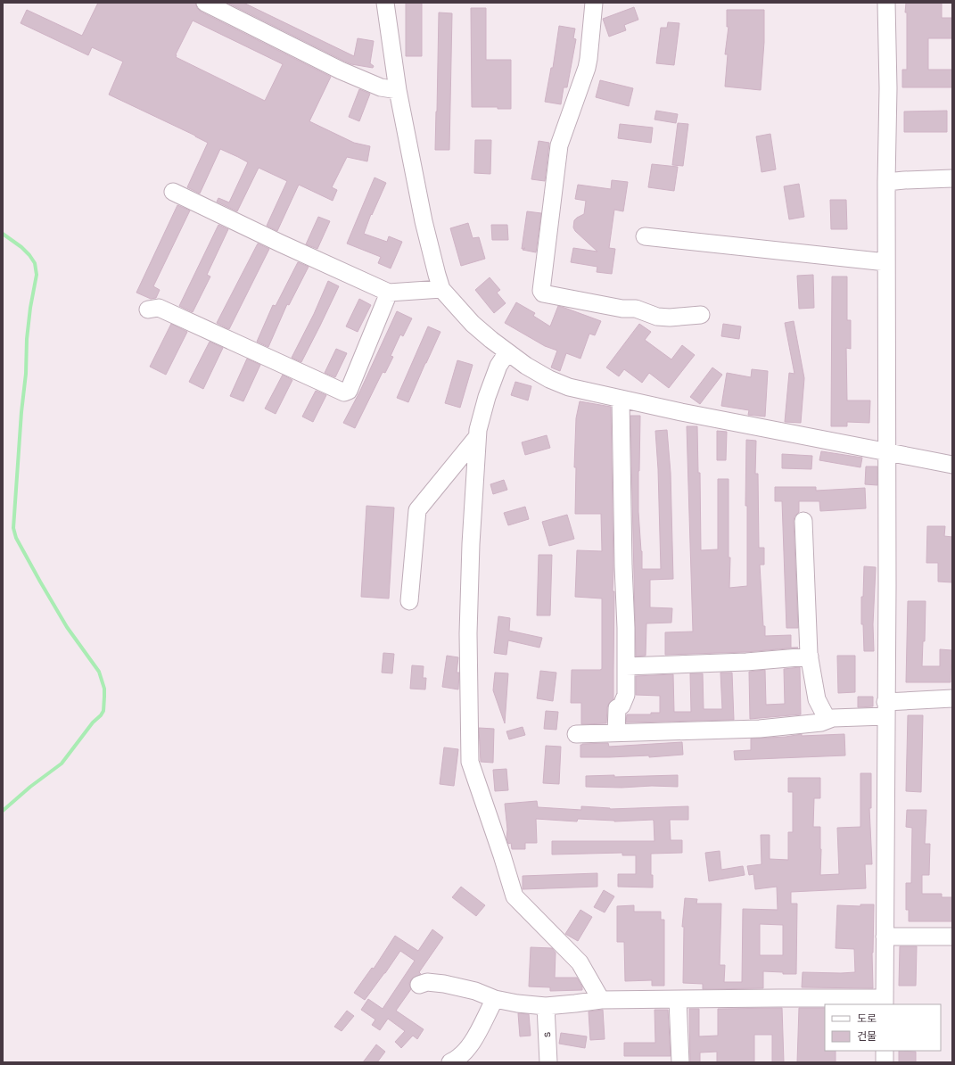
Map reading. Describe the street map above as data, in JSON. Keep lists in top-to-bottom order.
{
  "streets": {
    "street": ["s"]
  },
  "legend": ["도로", "건물"]
}
